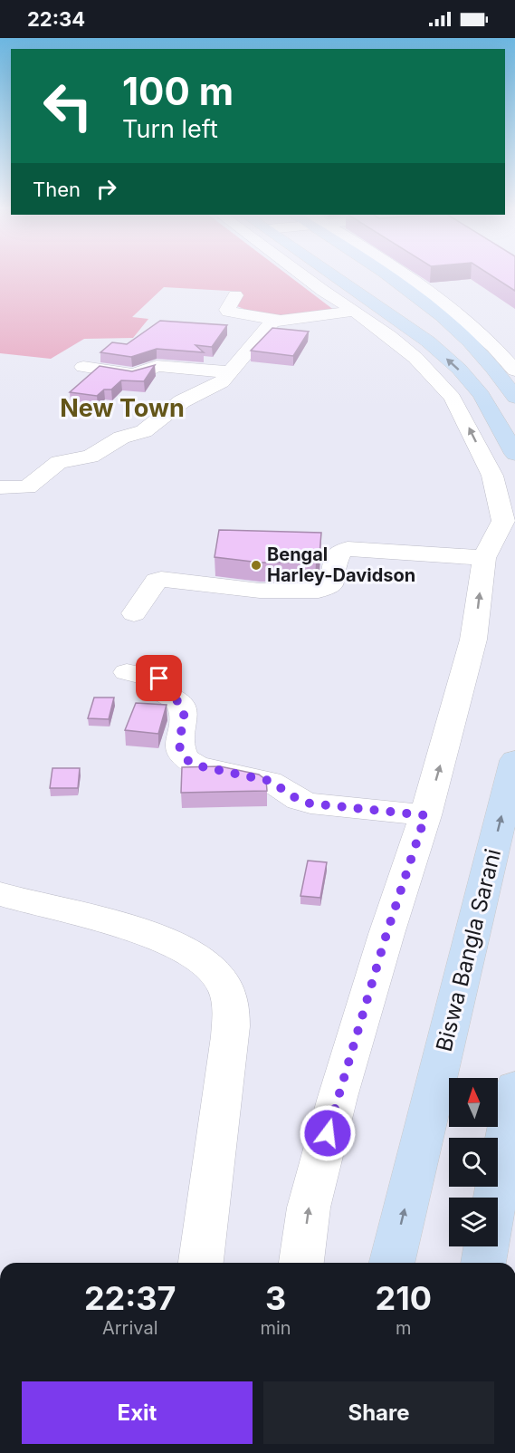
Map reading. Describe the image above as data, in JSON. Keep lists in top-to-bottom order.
{
  "streets": {
    "main road": ["Biswa Bangla Sarani"]
  },
  "one_way": ["Biswa Bangla Sarani"],
  "districts": ["New Town"],
  "places": ["Bengal Harley-Davidson"],
  "north": "top",
  "page": {
    "status": "22:34",
    "turn": ["100 m", "Turn left"],
    "then": "Then",
    "eta": [
      "22:37",
      "Arrival",
      "3",
      "min",
      "210",
      "m"
    ],
    "buttons": ["Exit", "Share"]
  }
}
